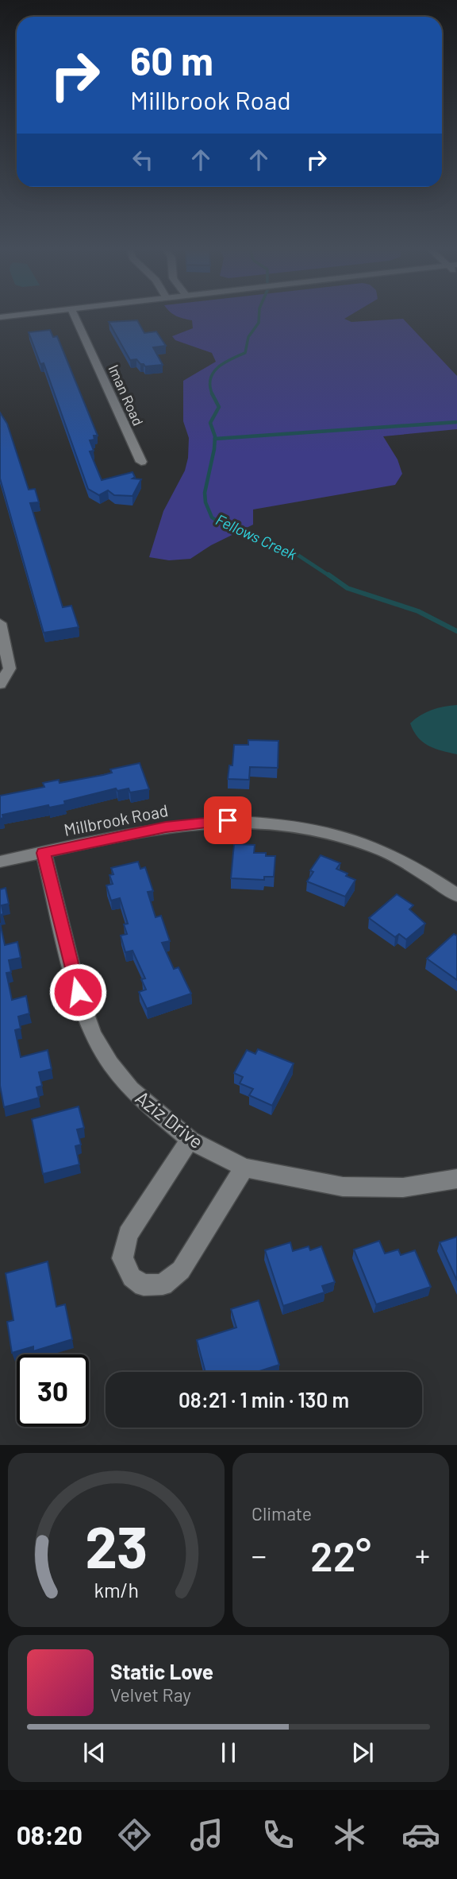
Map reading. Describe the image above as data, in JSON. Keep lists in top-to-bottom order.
{
  "streets": {
    "street": ["Iman Road", "Millbrook Road", "Aziz Drive"]
  },
  "crossings": [
    ["Millbrook Road", "Aziz Drive"]
  ],
  "water": ["Fellows Creek"],
  "page": {
    "turn": ["60 m", "Millbrook Road"],
    "limit": "30",
    "trip": "08:21 · 1 min · 130 m",
    "tile": "Climate",
    "heat": ["−", "22°", "+"],
    "song": ["Static Love", "Velvet Ray"],
    "tabs": "08:20",
    "gauge": ["23", "km/h"]
  }
}
